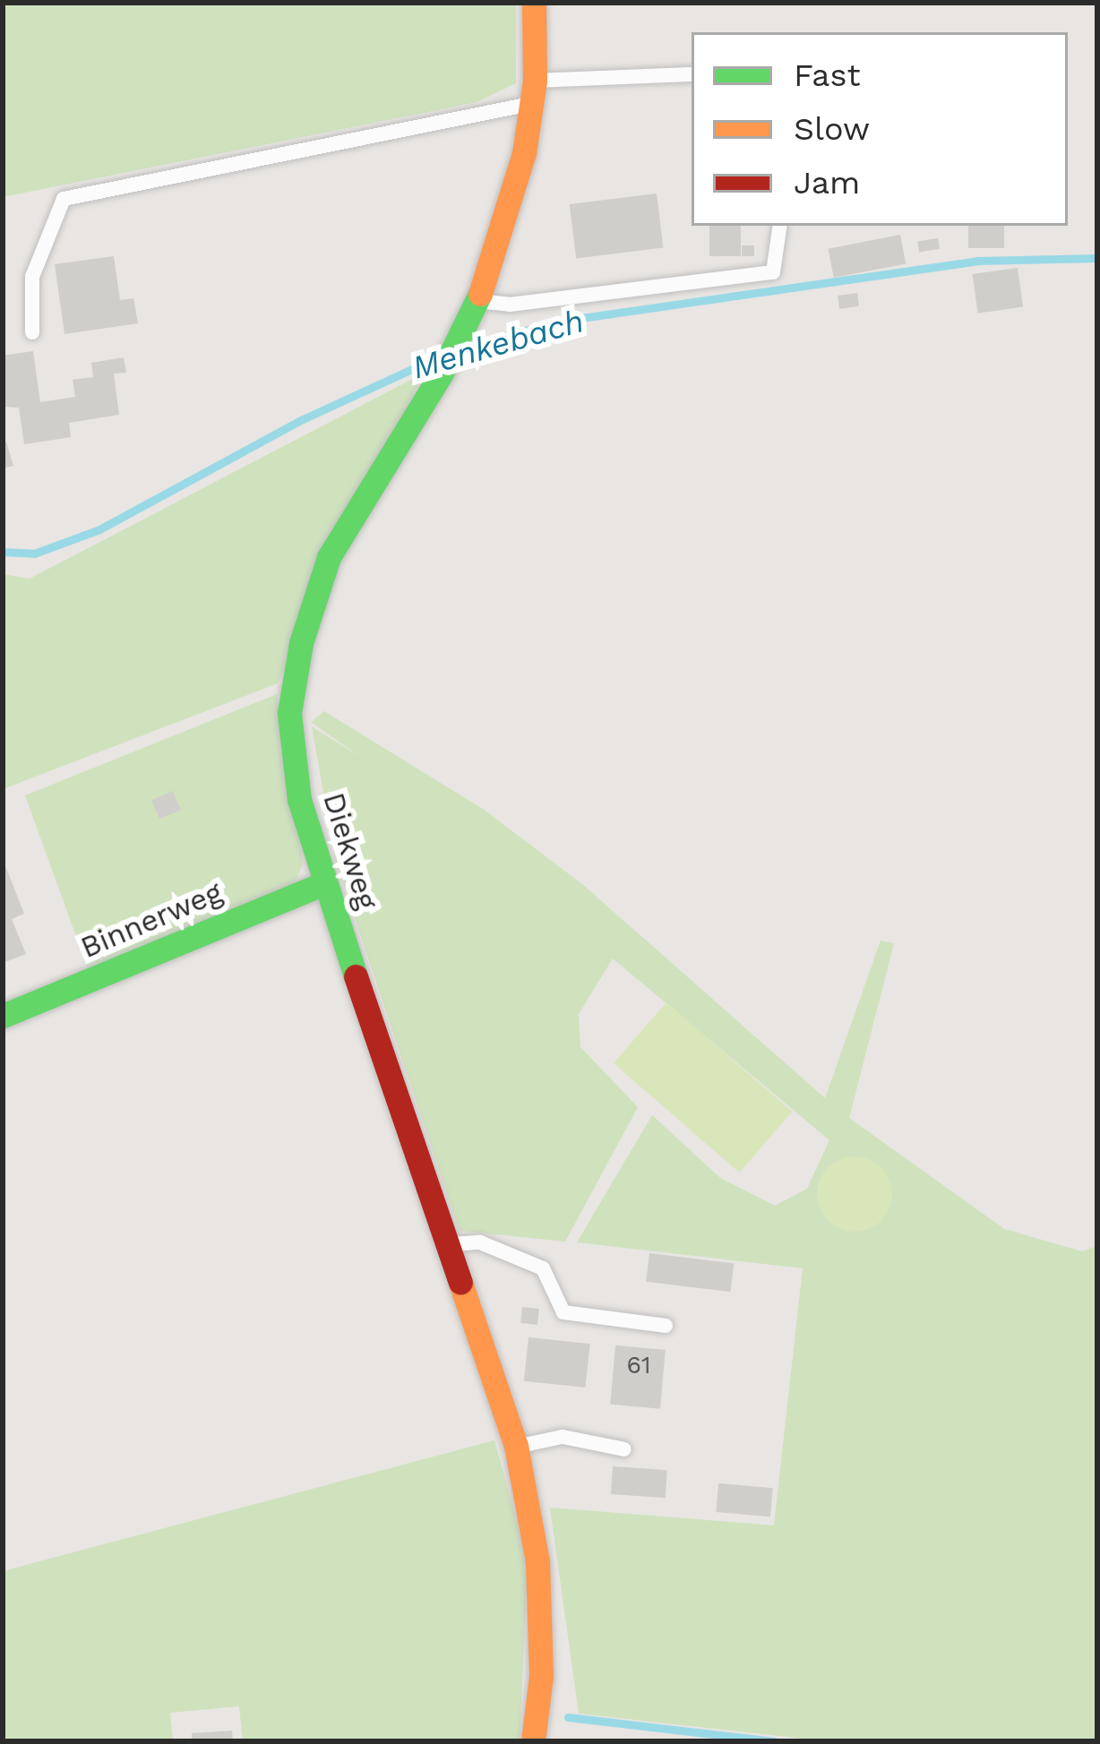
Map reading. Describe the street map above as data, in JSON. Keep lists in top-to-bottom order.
{
  "streets": {
    "street": ["Diekweg", "Binnerweg"]
  },
  "crossings": [
    ["Diekweg", "Binnerweg"]
  ],
  "water": ["Menkebach"],
  "house_numbers": ["61"],
  "legend": ["Fast", "Slow", "Jam"]
}
